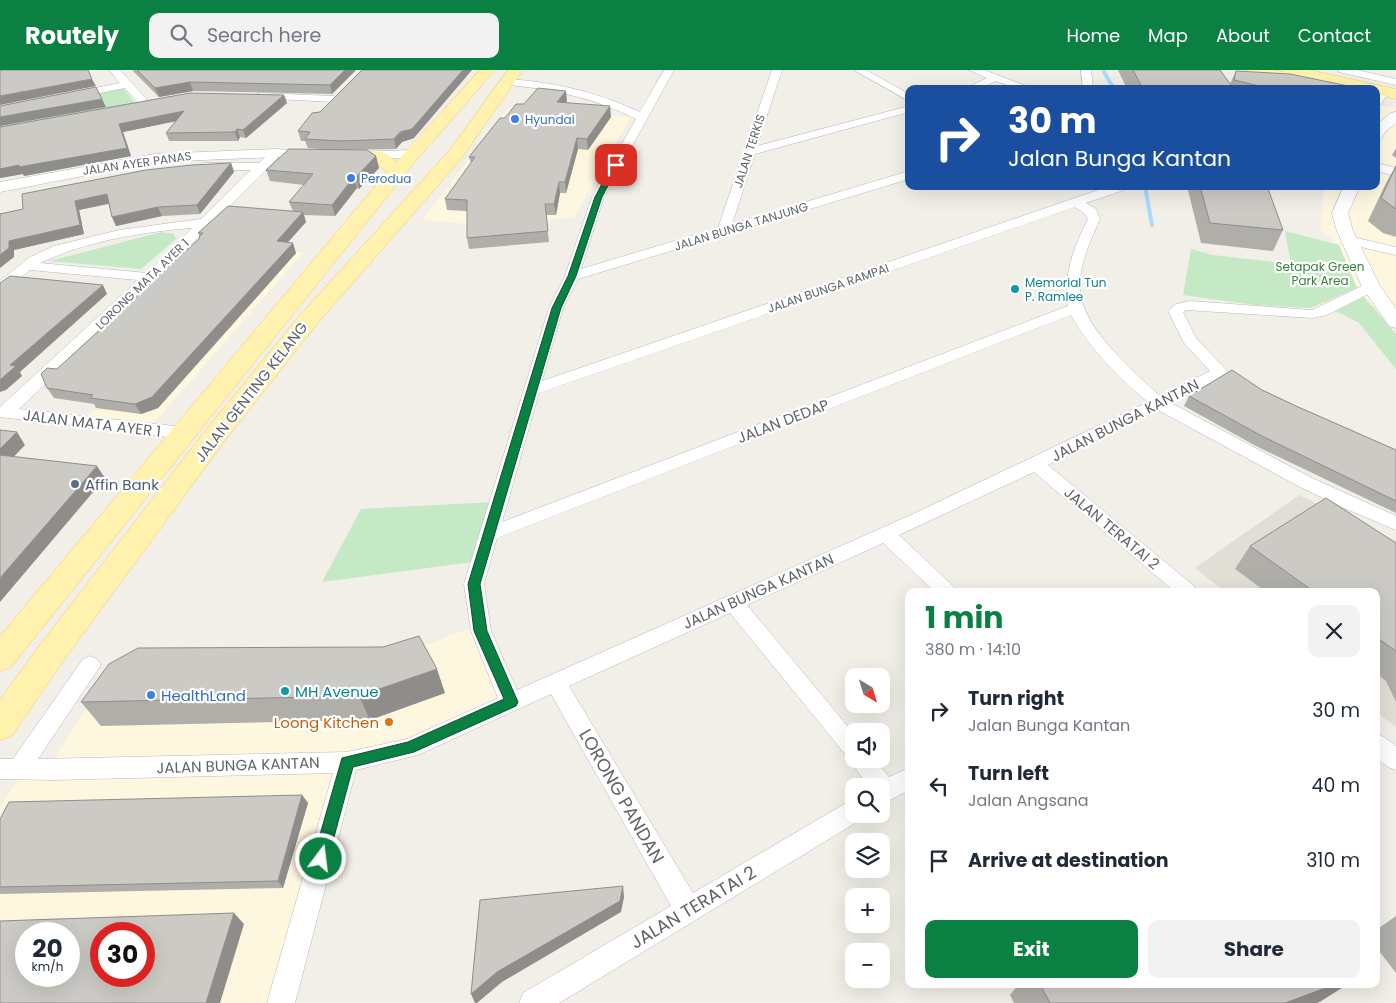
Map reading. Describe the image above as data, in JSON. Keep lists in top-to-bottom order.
{
  "streets": {
    "main road": ["JALAN GENTING KELANG"],
    "street": [
      "JALAN TERKIS",
      "JALAN AYER PANAS",
      "JALAN BUNGA TANJUNG",
      "LORONG MATA AYER 1",
      "JALAN BUNGA RAMPAI",
      "JALAN BUNGA KANTAN",
      "JALAN DEDAP",
      "JALAN MATA AYER 1",
      "JALAN TERATAI 2",
      "LORONG PANDAN"
    ]
  },
  "crossings": [
    ["JALAN TERKIS", "JALAN BUNGA TANJUNG"],
    ["JALAN AYER PANAS", "LORONG MATA AYER 1"],
    ["JALAN AYER PANAS", "JALAN GENTING KELANG"],
    ["LORONG MATA AYER 1", "JALAN MATA AYER 1"],
    ["JALAN GENTING KELANG", "JALAN MATA AYER 1"],
    ["JALAN BUNGA KANTAN", "JALAN TERATAI 2"],
    ["JALAN BUNGA KANTAN", "LORONG PANDAN"],
    ["JALAN TERATAI 2", "LORONG PANDAN"]
  ],
  "parks": ["Setapak Green Park Area"],
  "places": [
    "Hyundai",
    "Perodua",
    "Memorial Tun P. Ramlee",
    "Affin Bank",
    "MH Avenue",
    "HealthLand",
    "Loong Kitchen"
  ],
  "north": "bottom right",
  "page": {
    "header": "Routely",
    "search": "Search here",
    "nav": [
      "Home",
      "Map",
      "About",
      "Contact"
    ],
    "turn": ["30 m", "Jalan Bunga Kantan"],
    "heading": ["1 min", "380 m · 14:10"],
    "map_buttons": ["+", "−"],
    "list": [
      {
        "name": "Turn right",
        "note": "Jalan Bunga Kantan",
        "value": "30 m"
      },
      {
        "name": "Turn left",
        "note": "Jalan Angsana",
        "value": "40 m"
      },
      {
        "name": "Arrive at destination",
        "value": "310 m"
      }
    ],
    "buttons": ["Exit", "Share"],
    "speed": "20 km/h",
    "limit": "30"
  }
}
